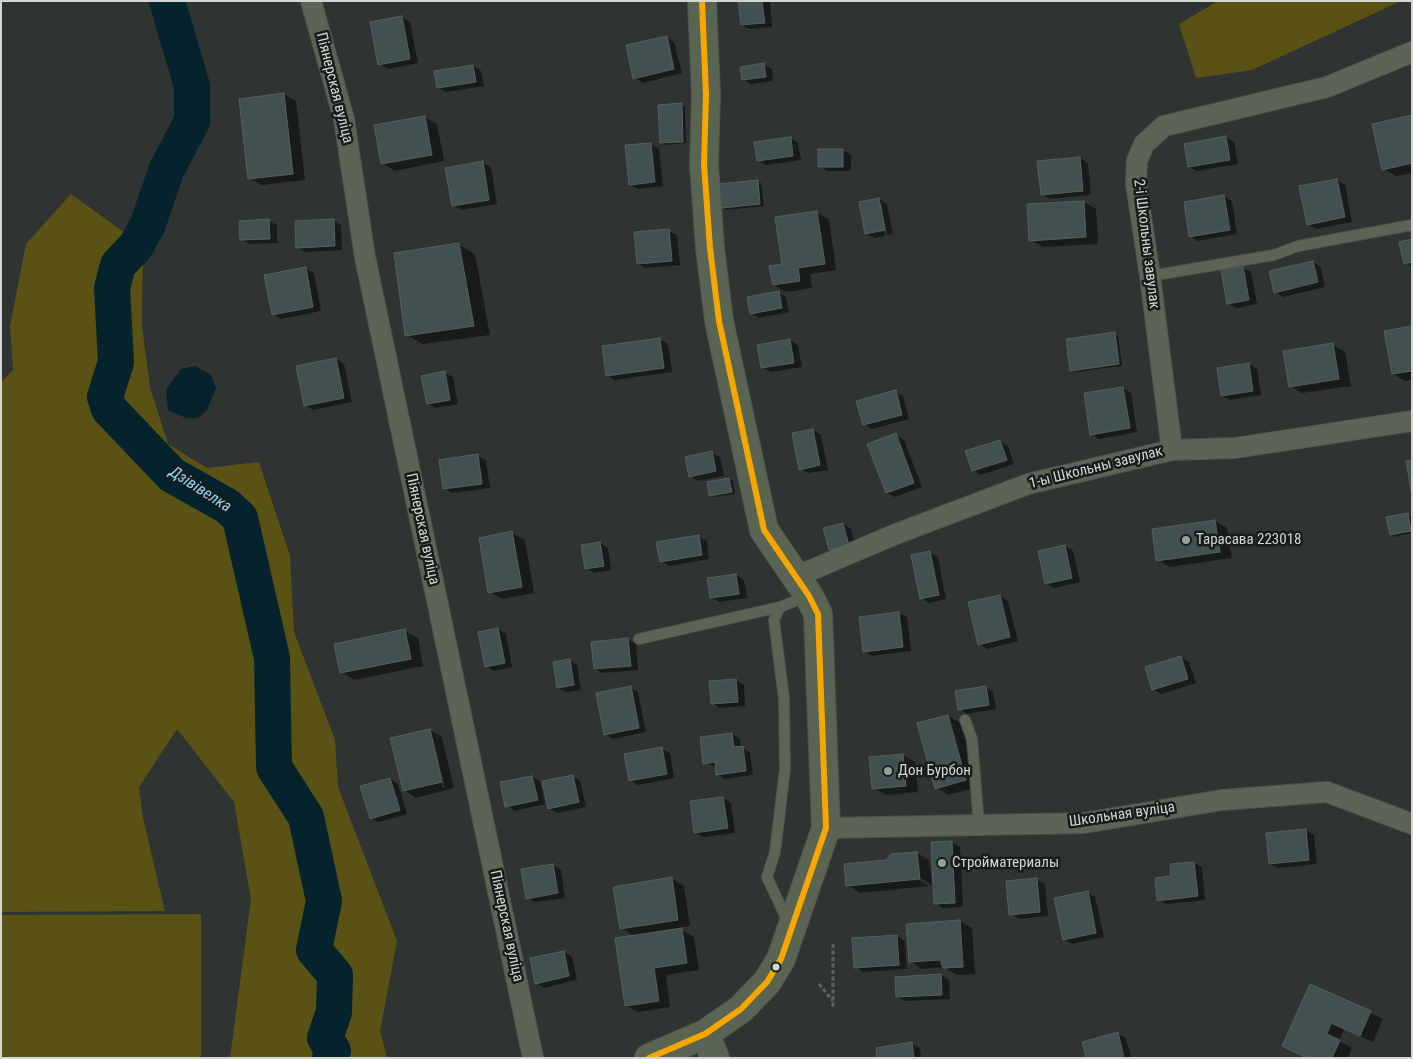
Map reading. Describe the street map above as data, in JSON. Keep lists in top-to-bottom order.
{
  "streets": {
    "street": [
      "Піянерская вуліца",
      "2-і Школьны завулак",
      "1-ы Школьны завулак",
      "Школьная вуліца"
    ]
  },
  "crossings": [
    ["2-і Школьны завулак", "1-ы Школьны завулак"]
  ],
  "water": ["Дзівівелка"],
  "places": ["Тарасава 223018", "Дон Бурбон", "Стройматериалы"]
}
